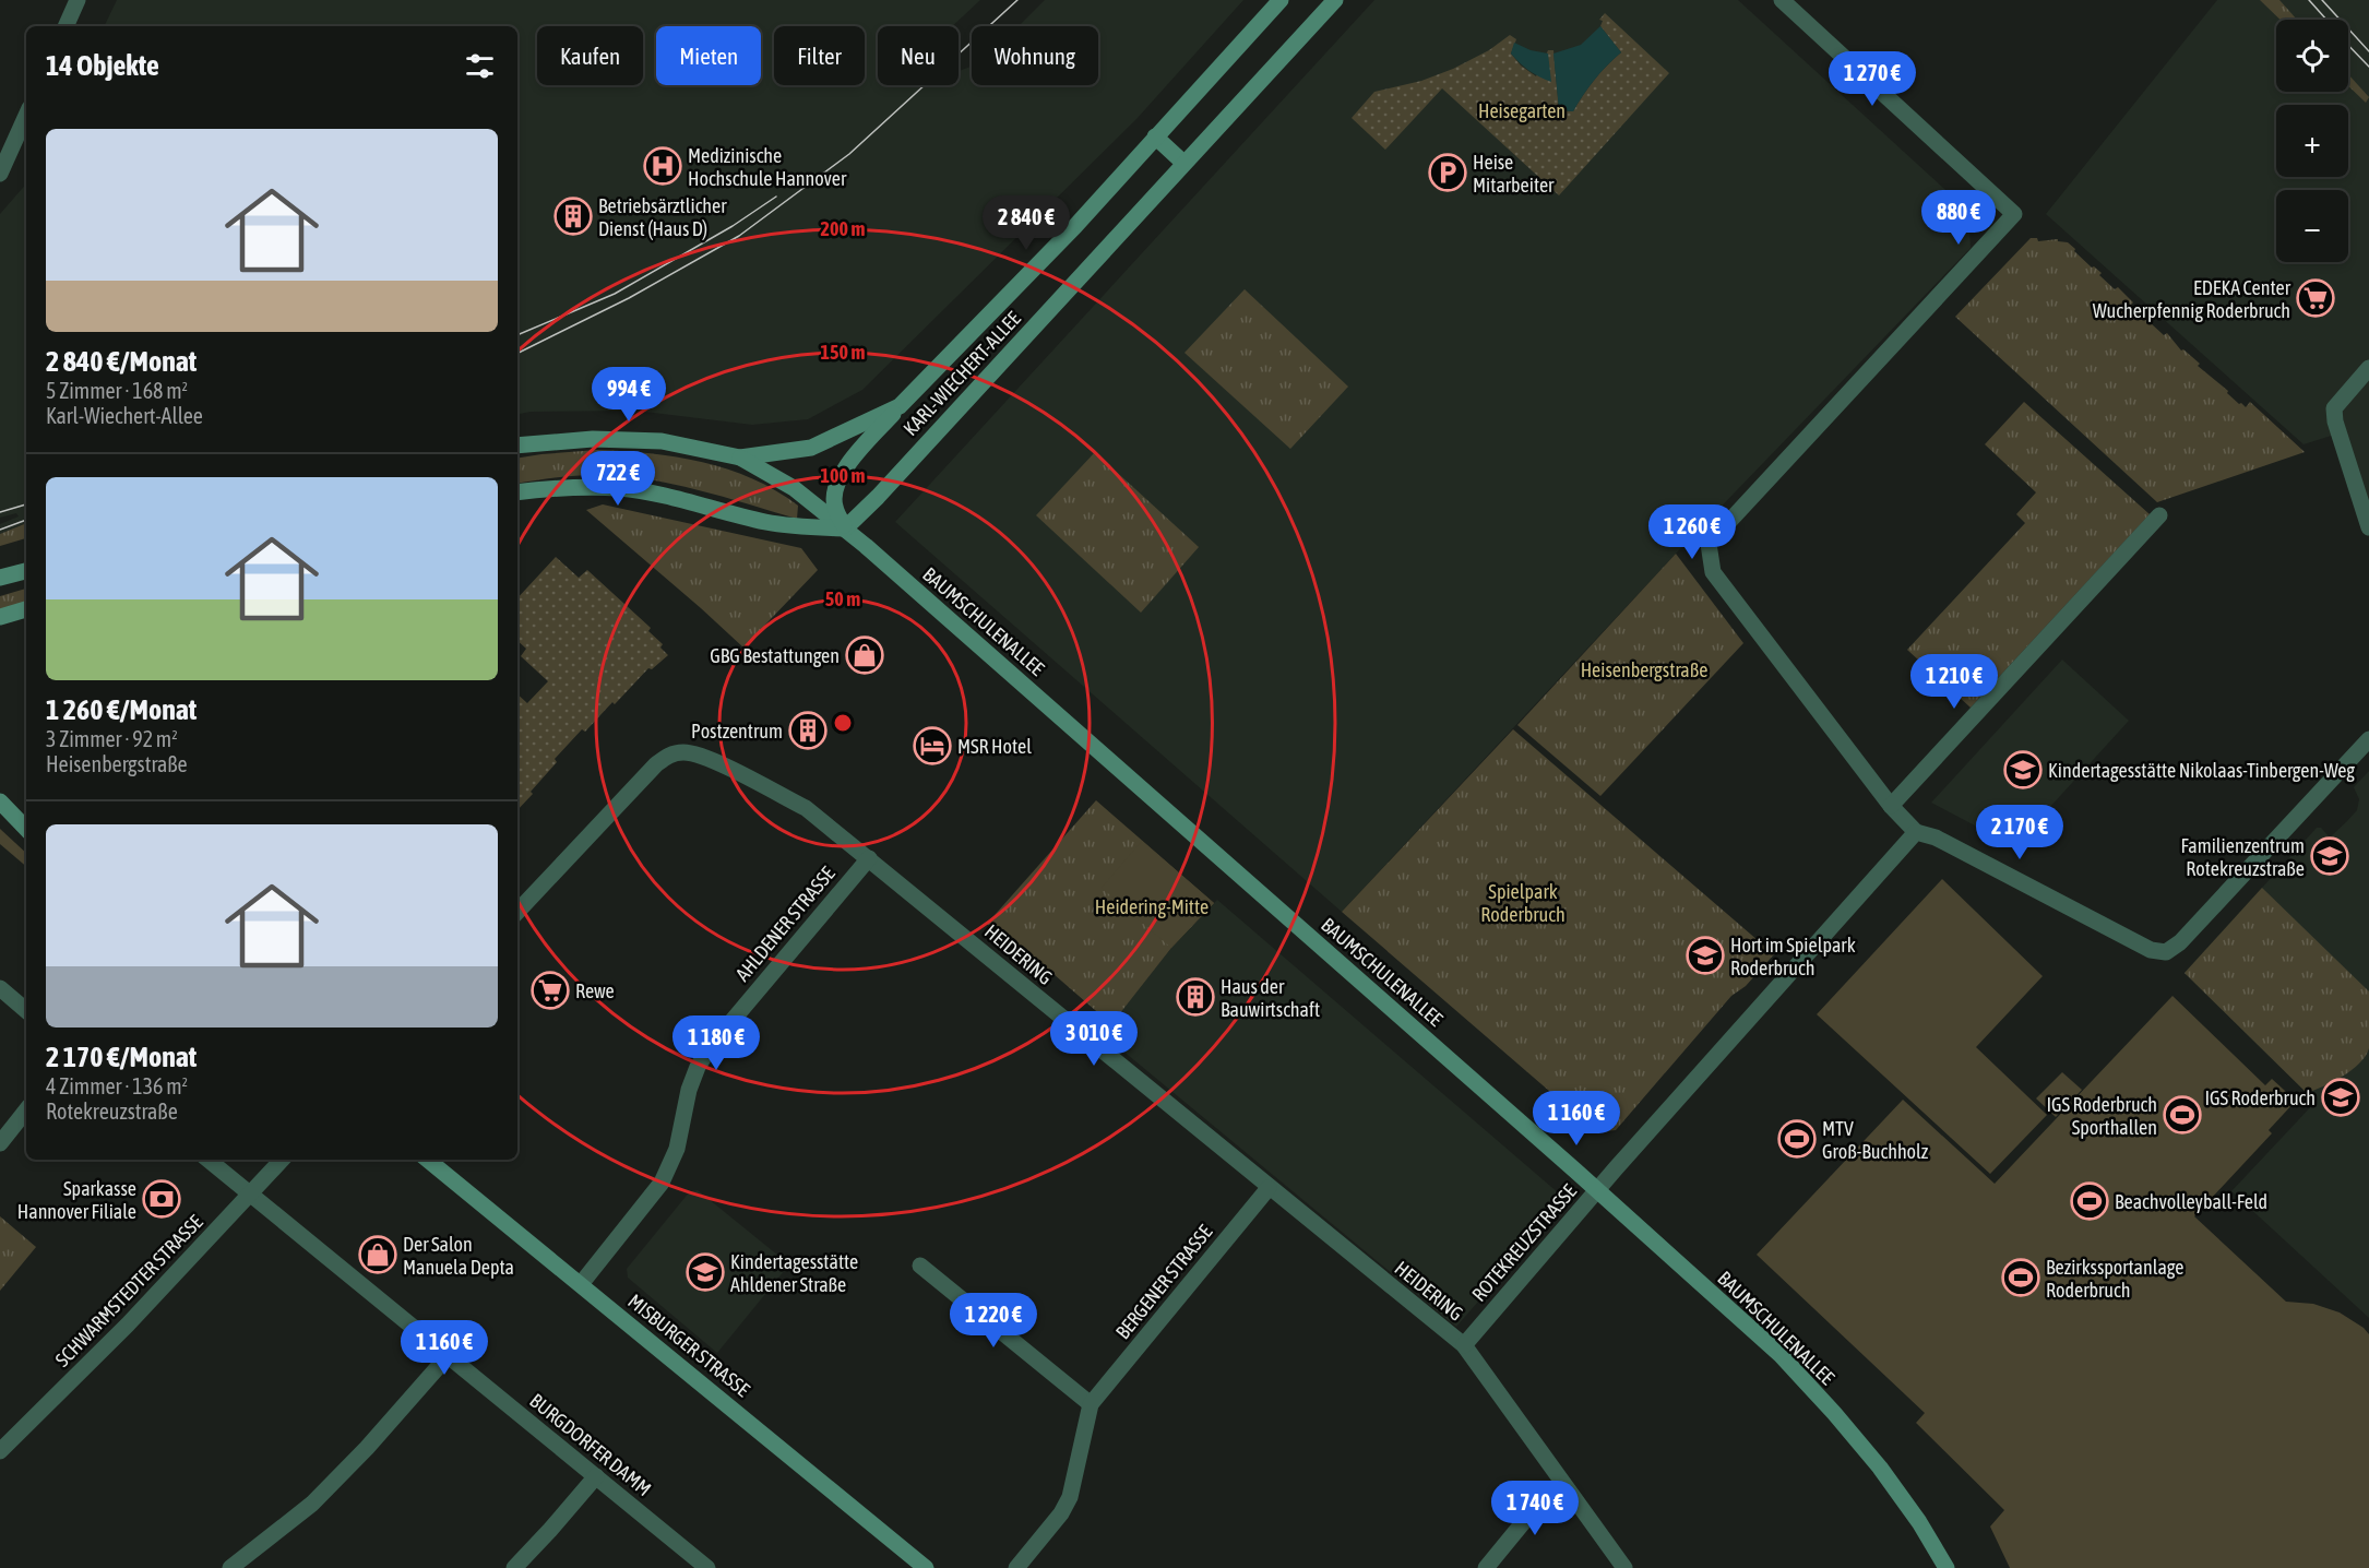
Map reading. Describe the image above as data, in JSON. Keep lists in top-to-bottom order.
{
  "streets": {
    "main road": ["KARL-WIECHERT-ALLEE", "BAUMSCHULENALLEE", "MISBURGER STRASSE"],
    "street": [
      "AHLDENER STRASSE",
      "HEIDERING",
      "ROTEKREUZSTRASSE",
      "BERGENER STRASSE",
      "SCHWARMSTEDTER STRASSE",
      "BURGDORFER DAMM"
    ]
  },
  "crossings": [
    ["KARL-WIECHERT-ALLEE", "BAUMSCHULENALLEE"],
    ["BAUMSCHULENALLEE", "ROTEKREUZSTRASSE"],
    ["AHLDENER STRASSE", "HEIDERING"],
    ["AHLDENER STRASSE", "MISBURGER STRASSE"],
    ["HEIDERING", "ROTEKREUZSTRASSE"],
    ["HEIDERING", "BERGENER STRASSE"],
    ["SCHWARMSTEDTER STRASSE", "BURGDORFER DAMM"]
  ],
  "parks": [
    "Heisegarten",
    "Heisenbergstraße",
    "Spielpark Roderbruch",
    "Heidering-Mitte"
  ],
  "places": {
    "hospital": ["Medizinische Hochschule Hannover"],
    "parking": ["Heise Mitarbeiter"],
    "building": ["Betriebsärztlicher Dienst (Haus D)", "Postzentrum", "Haus der Bauwirtschaft"],
    "supermarket": ["EDEKA Center Wucherpfennig Roderbruch", "Rewe"],
    "shop": ["GBG Bestattungen", "Der Salon Manuela Depta"],
    "hotel": ["MSR Hotel"],
    "school or university": [
      "Kindertagesstätte Nikolaas-Tinbergen-Weg",
      "Familienzentrum Rotekreuzstraße",
      "Hort im Spielpark Roderbruch",
      "IGS Roderbruch",
      "Kindertagesstätte Ahldener Straße"
    ],
    "sports": [
      "IGS Roderbruch Sporthallen",
      "MTV Groß-Buchholz",
      "Beachvolleyball-Feld",
      "Bezirkssportanlage Roderbruch"
    ],
    "bank": ["Sparkasse Hannover Filiale"]
  },
  "page": {
    "map_buttons": ["+", "−"],
    "chip": [
      "Kaufen",
      "Mieten",
      "Filter",
      "Neu",
      "Wohnung"
    ],
    "heading": "14 Objekte",
    "price": [
      "1 270 €",
      "880 €",
      "2 840 €",
      "994 €",
      "722 €",
      "1 260 €",
      "1 210 €",
      "2 170 €",
      "3 010 €",
      "1 180 €",
      "1 160 €",
      "1 220 €",
      "1 160 €",
      "1 740 €"
    ],
    "list": [
      {
        "name": "2 840 €/Monat",
        "note": "5 Zimmer · 168 m² · Karl-Wiechert-Allee"
      },
      {
        "name": "1 260 €/Monat",
        "note": "3 Zimmer · 92 m² · Heisenbergstraße"
      },
      {
        "name": "2 170 €/Monat",
        "note": "4 Zimmer · 136 m² · Rotekreuzstraße"
      }
    ]
  },
  "rings": [
    "200 m",
    "150 m",
    "100 m",
    "50 m"
  ]
}
